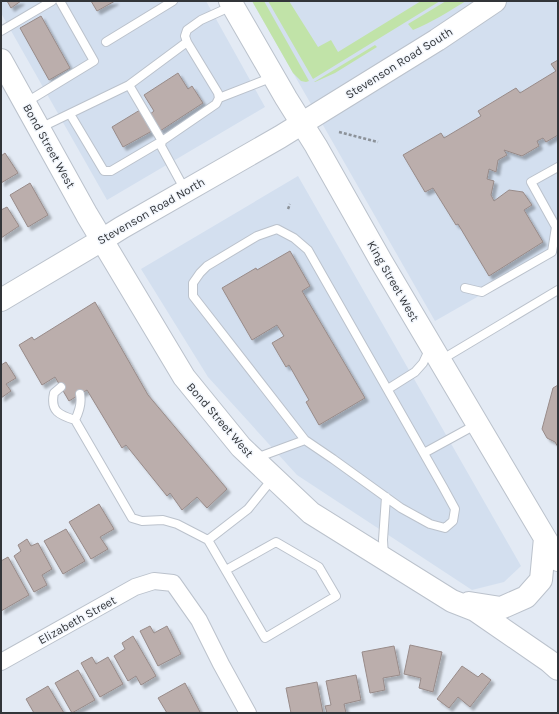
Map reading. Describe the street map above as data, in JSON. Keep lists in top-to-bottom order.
{
  "streets": {
    "main road": [
      "Stevenson Road South",
      "Bond Street West",
      "Stevenson Road North",
      "King Street West"
    ],
    "street": ["Elizabeth Street"]
  },
  "crossings": [
    ["Stevenson Road South", "Stevenson Road North"],
    ["Stevenson Road South", "King Street West"],
    ["Bond Street West", "Stevenson Road North"],
    ["Stevenson Road North", "King Street West"]
  ]
}
